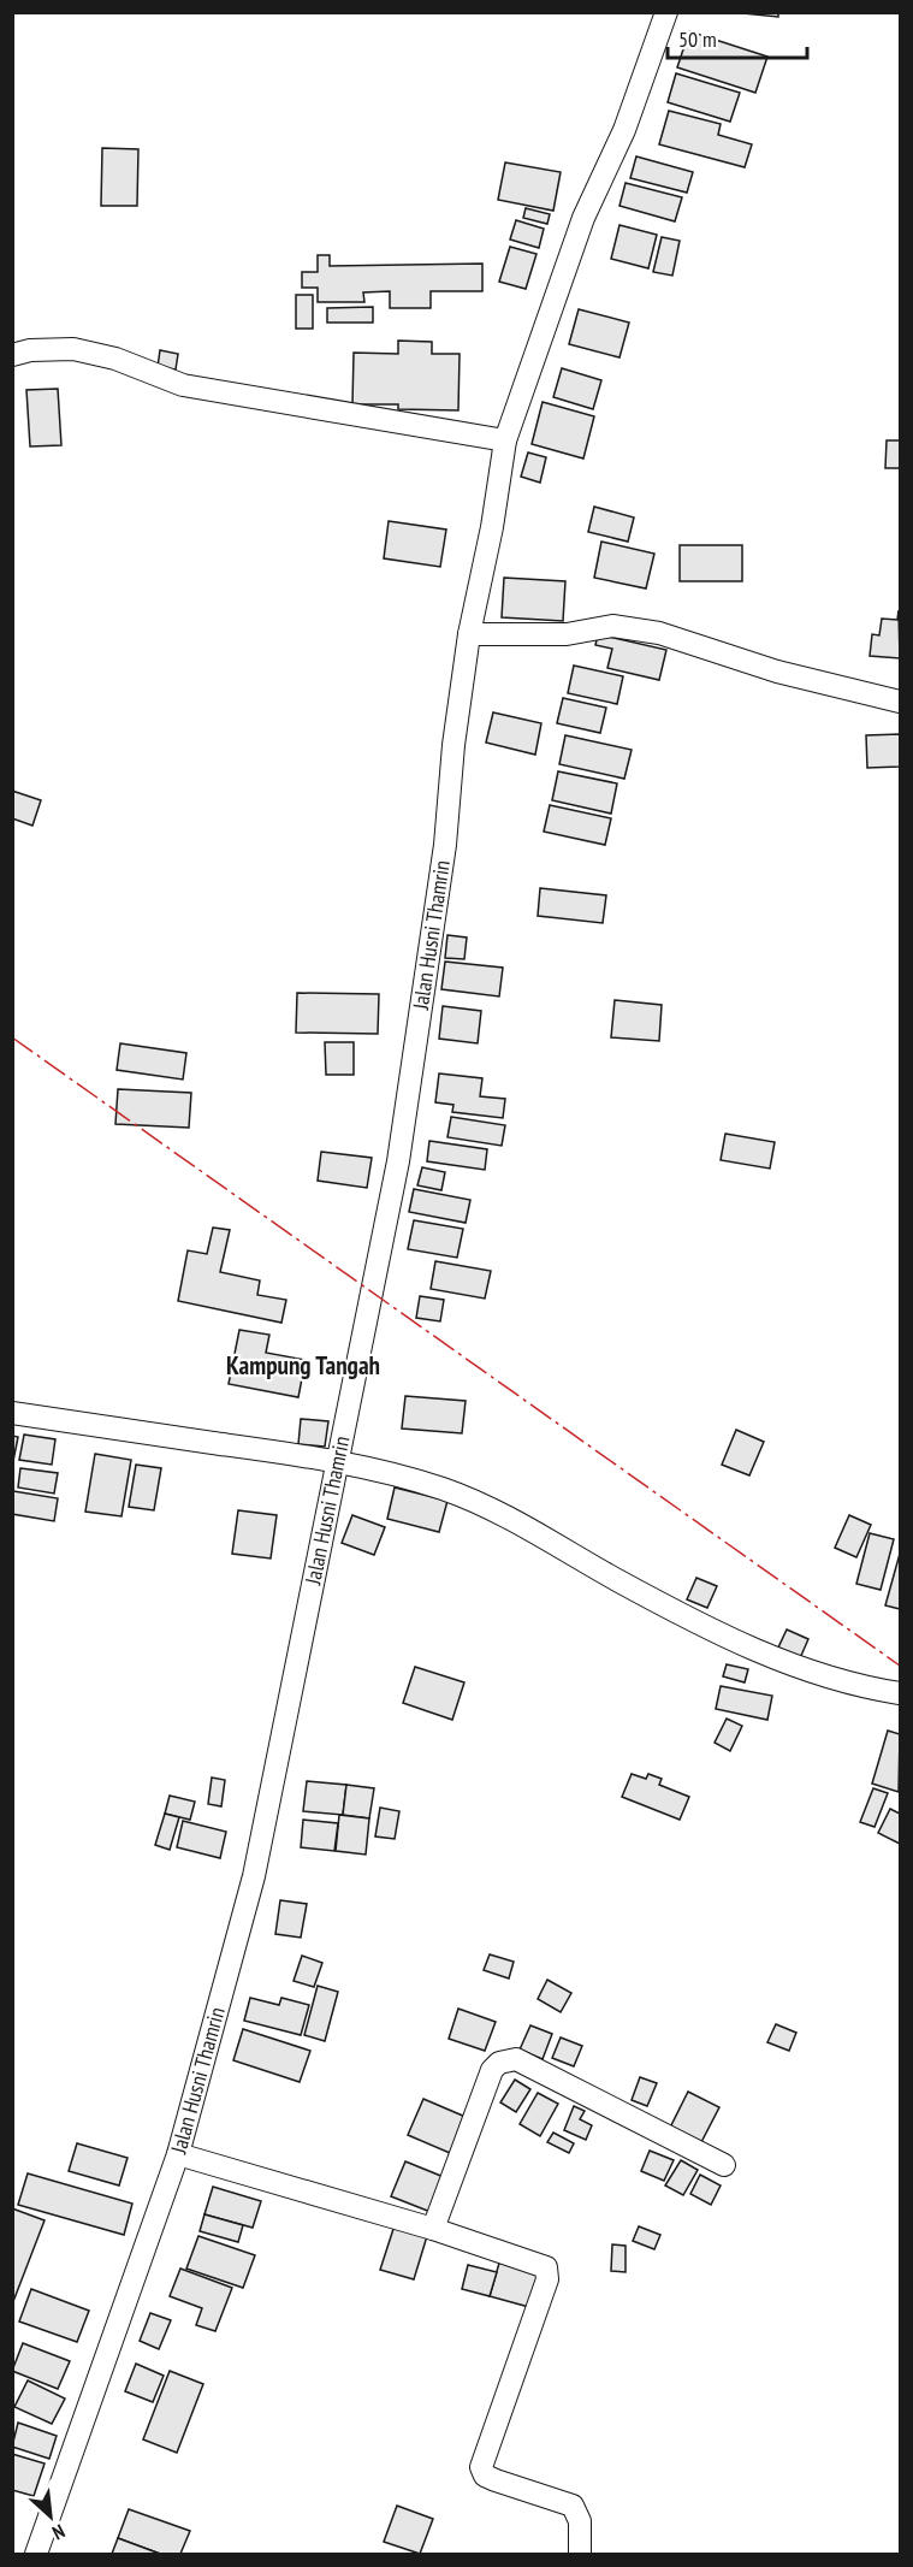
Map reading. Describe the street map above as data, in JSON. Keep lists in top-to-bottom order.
{
  "streets": {
    "street": ["Jalan Husni Thamrin"]
  },
  "districts": ["Kampung Tangah"],
  "scale_bar": "50 m",
  "north": "bottom right"
}
